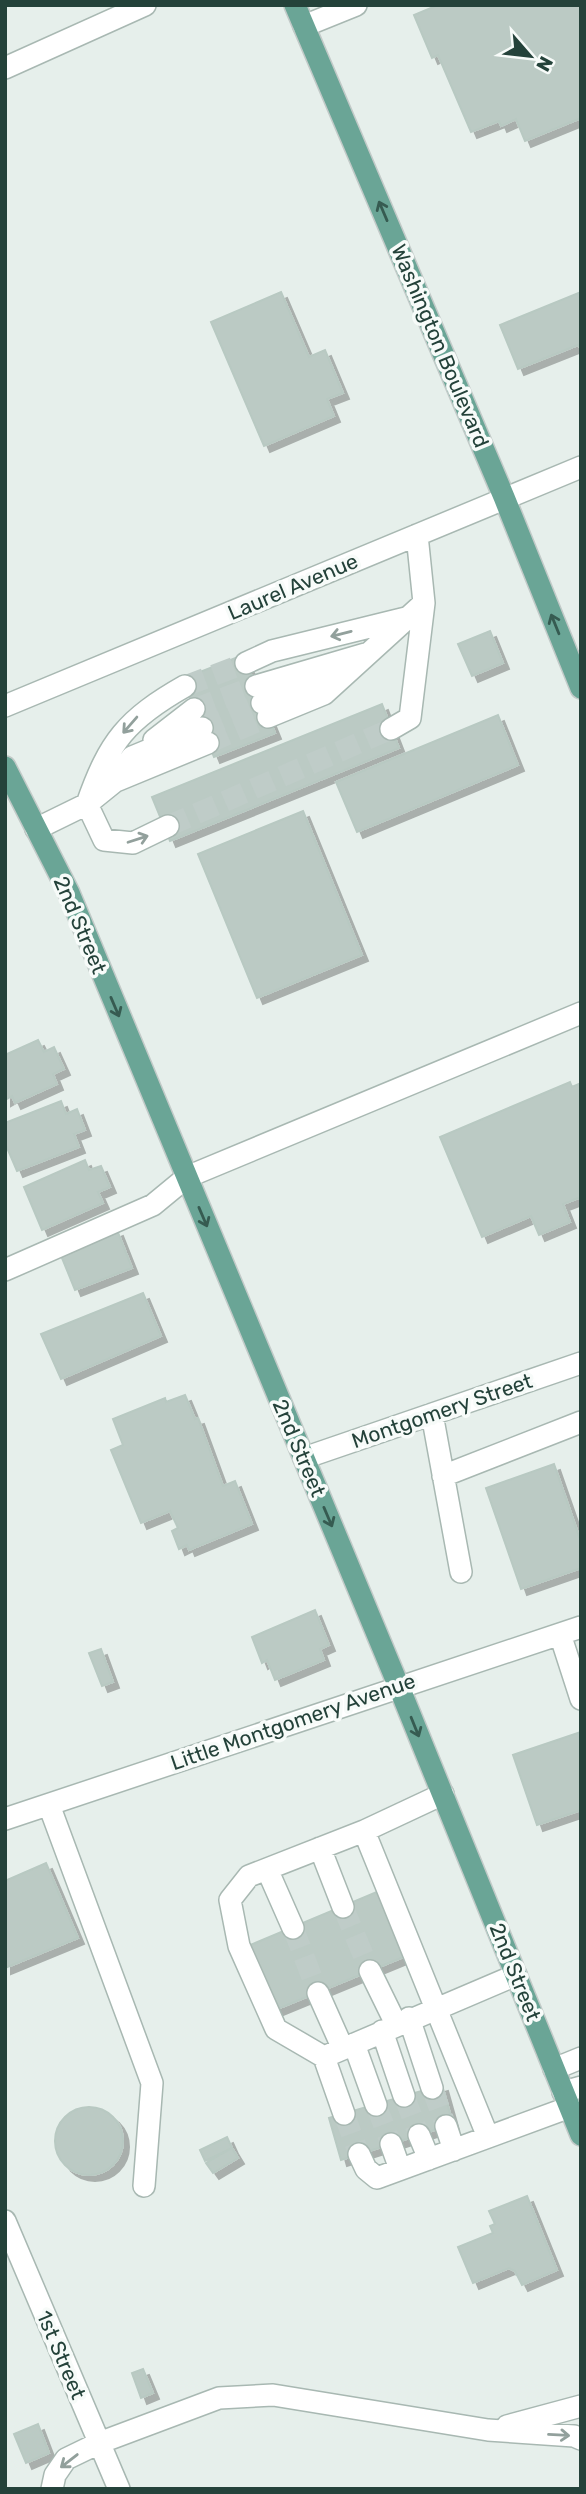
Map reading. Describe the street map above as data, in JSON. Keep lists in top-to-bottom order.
{
  "streets": {
    "main road": ["Washington Boulevard", "2nd Street"],
    "street": [
      "Laurel Avenue",
      "Montgomery Street",
      "Little Montgomery Avenue",
      "1st Street"
    ]
  },
  "crossings": [
    ["Washington Boulevard", "Laurel Avenue"],
    ["2nd Street", "Montgomery Street"],
    ["2nd Street", "Little Montgomery Avenue"]
  ],
  "one_way": ["Washington Boulevard", "2nd Street"],
  "north": "bottom right"
}
